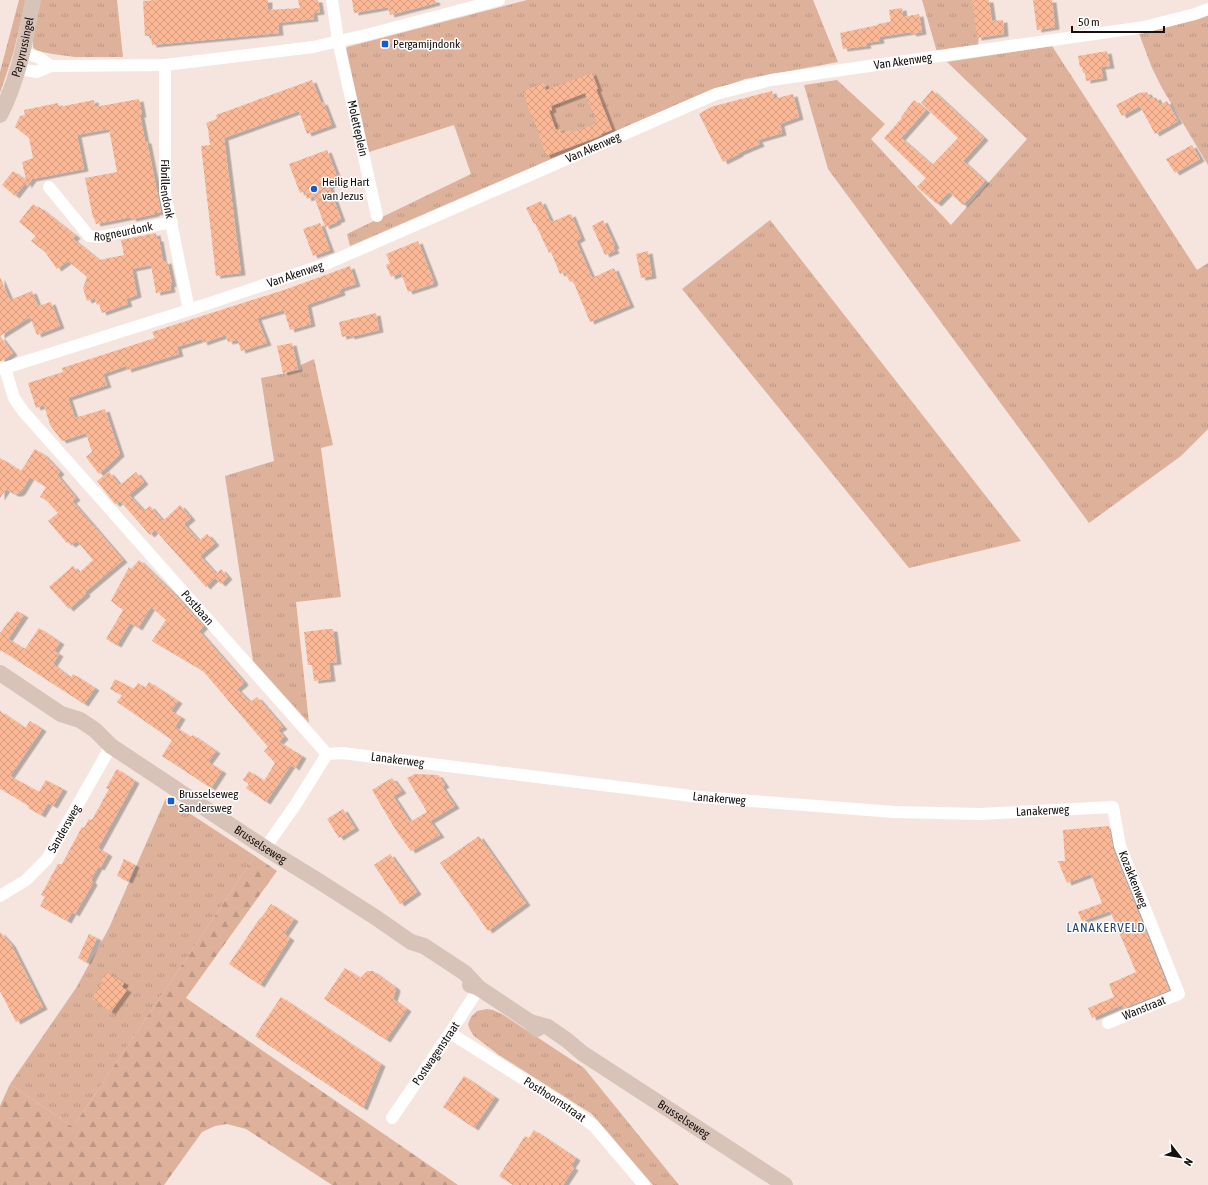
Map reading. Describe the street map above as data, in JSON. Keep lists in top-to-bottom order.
{
  "streets": {
    "street": [
      "Papyrussingel",
      "Van Akenweg",
      "Moletteplein",
      "Fibrillendonk",
      "Rogneurdonk",
      "Postbaan",
      "Lanakerweg",
      "Sandersweg",
      "Brusselseweg",
      "Kozakkenweg",
      "Wanstraat",
      "Postwagenstraat",
      "Posthoornstraat"
    ]
  },
  "crossings": [
    ["Van Akenweg", "Fibrillendonk"],
    ["Van Akenweg", "Postbaan"],
    ["Fibrillendonk", "Rogneurdonk"],
    ["Postbaan", "Lanakerweg"],
    ["Lanakerweg", "Kozakkenweg"],
    ["Sandersweg", "Brusselseweg"],
    ["Brusselseweg", "Postwagenstraat"],
    ["Kozakkenweg", "Wanstraat"],
    ["Postwagenstraat", "Posthoornstraat"]
  ],
  "districts": ["LANAKERVELD"],
  "places": {
    "transit": ["Pergamijndonk", "Brusselseweg Sandersweg"],
    "other": ["Heilig Hart van Jezus"]
  },
  "scale_bar": "50 m",
  "north": "bottom right"
}
